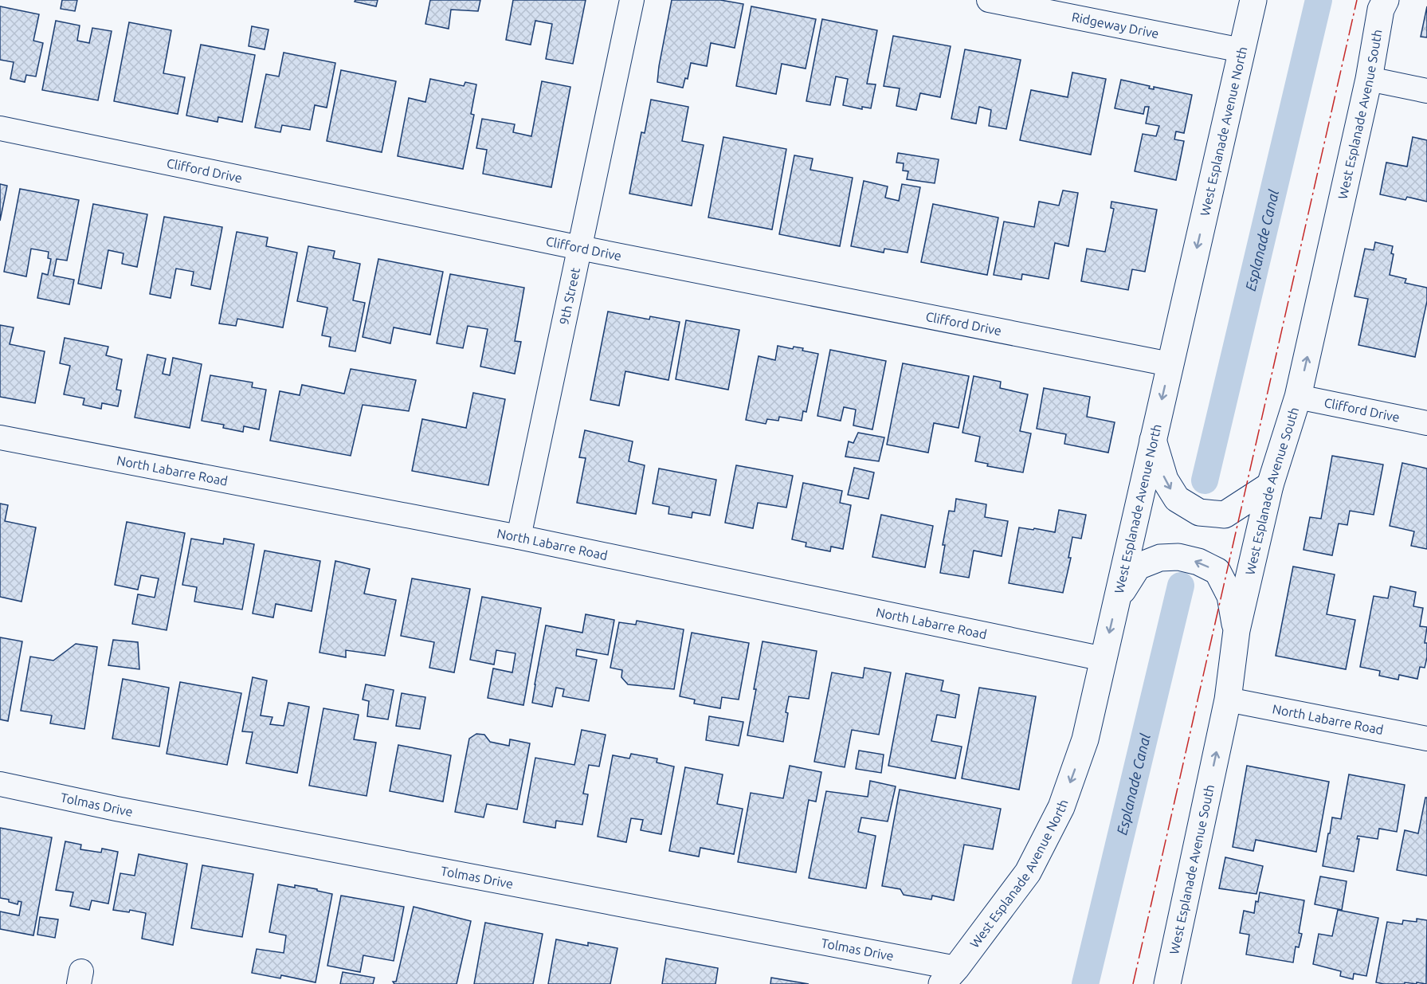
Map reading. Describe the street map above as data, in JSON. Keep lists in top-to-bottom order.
{
  "streets": {
    "main road": ["West Esplanade Avenue South", "West Esplanade Avenue North"],
    "street": [
      "Ridgeway Drive",
      "Clifford Drive",
      "9th Street",
      "North Labarre Road",
      "Tolmas Drive"
    ]
  },
  "crossings": [
    ["Ridgeway Drive", "West Esplanade Avenue North"],
    ["West Esplanade Avenue South", "Clifford Drive"],
    ["West Esplanade Avenue South", "North Labarre Road"],
    ["West Esplanade Avenue North", "Clifford Drive"],
    ["West Esplanade Avenue North", "North Labarre Road"],
    ["West Esplanade Avenue North", "Tolmas Drive"],
    ["Clifford Drive", "9th Street"],
    ["9th Street", "North Labarre Road"]
  ],
  "one_way": ["West Esplanade Avenue South", "West Esplanade Avenue North"],
  "water": ["Esplanade Canal"]
}
